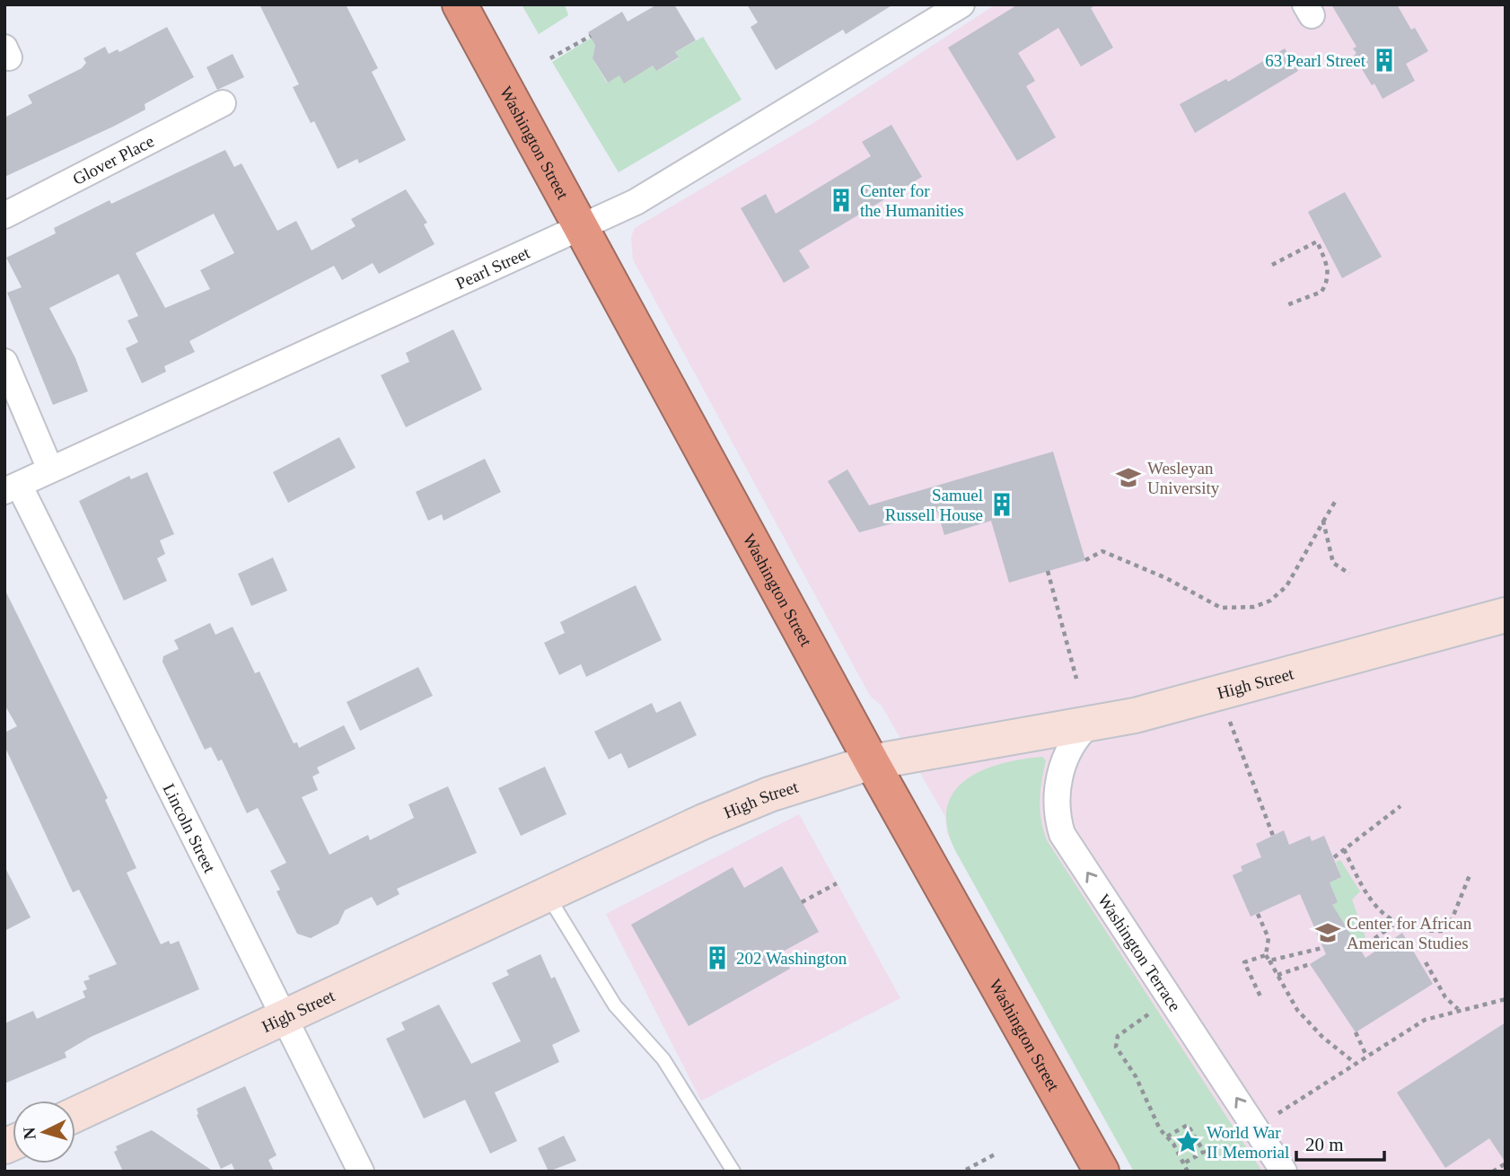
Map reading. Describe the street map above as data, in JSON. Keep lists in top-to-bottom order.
{
  "streets": {
    "highway": ["Washington Street"],
    "street": [
      "Glover Place",
      "Pearl Street",
      "High Street",
      "Lincoln Street",
      "Washington Terrace"
    ]
  },
  "crossings": [
    ["Washington Street", "Pearl Street"],
    ["Washington Street", "High Street"],
    ["Pearl Street", "Lincoln Street"],
    ["High Street", "Lincoln Street"],
    ["High Street", "Washington Terrace"]
  ],
  "one_way": ["Washington Terrace"],
  "places": {
    "building": [
      "63 Pearl Street",
      "Center for the Humanities",
      "Samuel Russell House",
      "202 Washington"
    ],
    "school or university": ["Wesleyan University", "Center for African American Studies"],
    "place": ["World War II Memorial"]
  },
  "scale_bar": "20 m",
  "north": "left"
}
